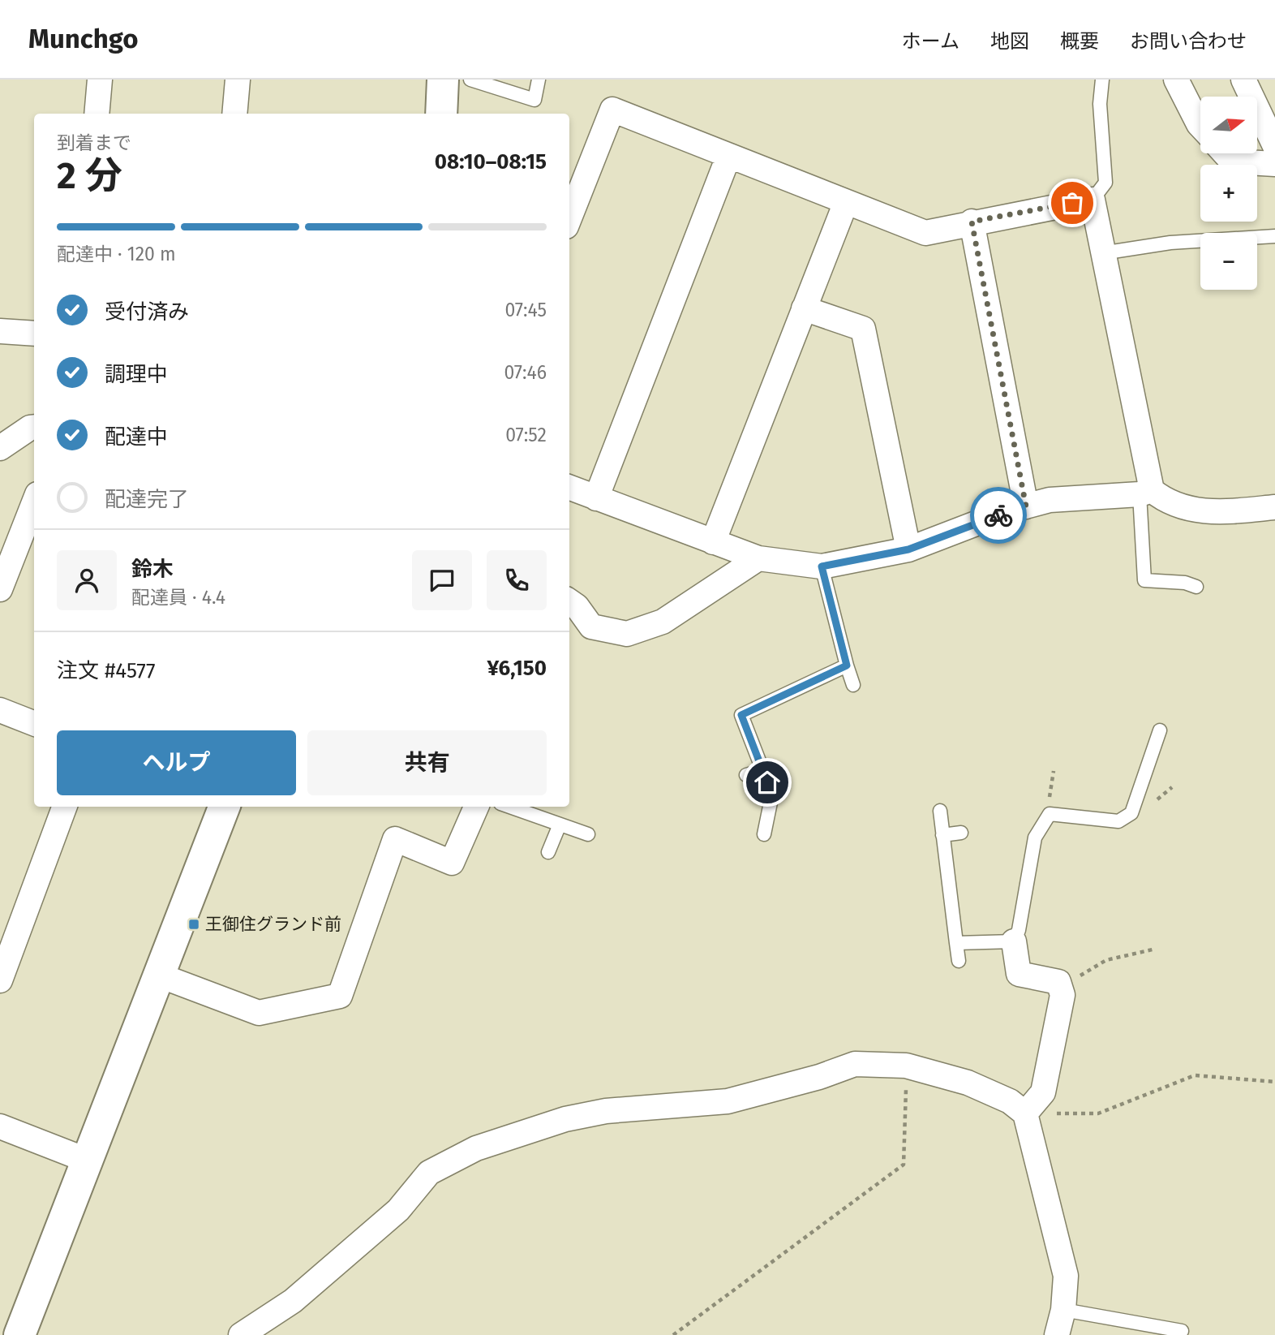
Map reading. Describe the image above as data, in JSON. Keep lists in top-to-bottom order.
{
  "places": {
    "transit": ["王御住グランド前"]
  },
  "north": "right",
  "page": {
    "header": "Munchgo",
    "nav": [
      "ホーム",
      "地図",
      "概要",
      "お問い合わせ"
    ],
    "map_buttons": ["+", "−"],
    "heading": ["2 分", "到着まで", "08:10–08:15"],
    "panel": [
      "鈴木",
      "配達員 · 4.4",
      "注文 #4577",
      "¥6,150"
    ],
    "bar": "配達中 · 120 m",
    "list": [
      ["受付済み", "07:45"],
      ["調理中", "07:46"],
      ["配達中", "07:52"],
      "配達完了"
    ],
    "buttons": ["ヘルプ", "共有"]
  }
}
